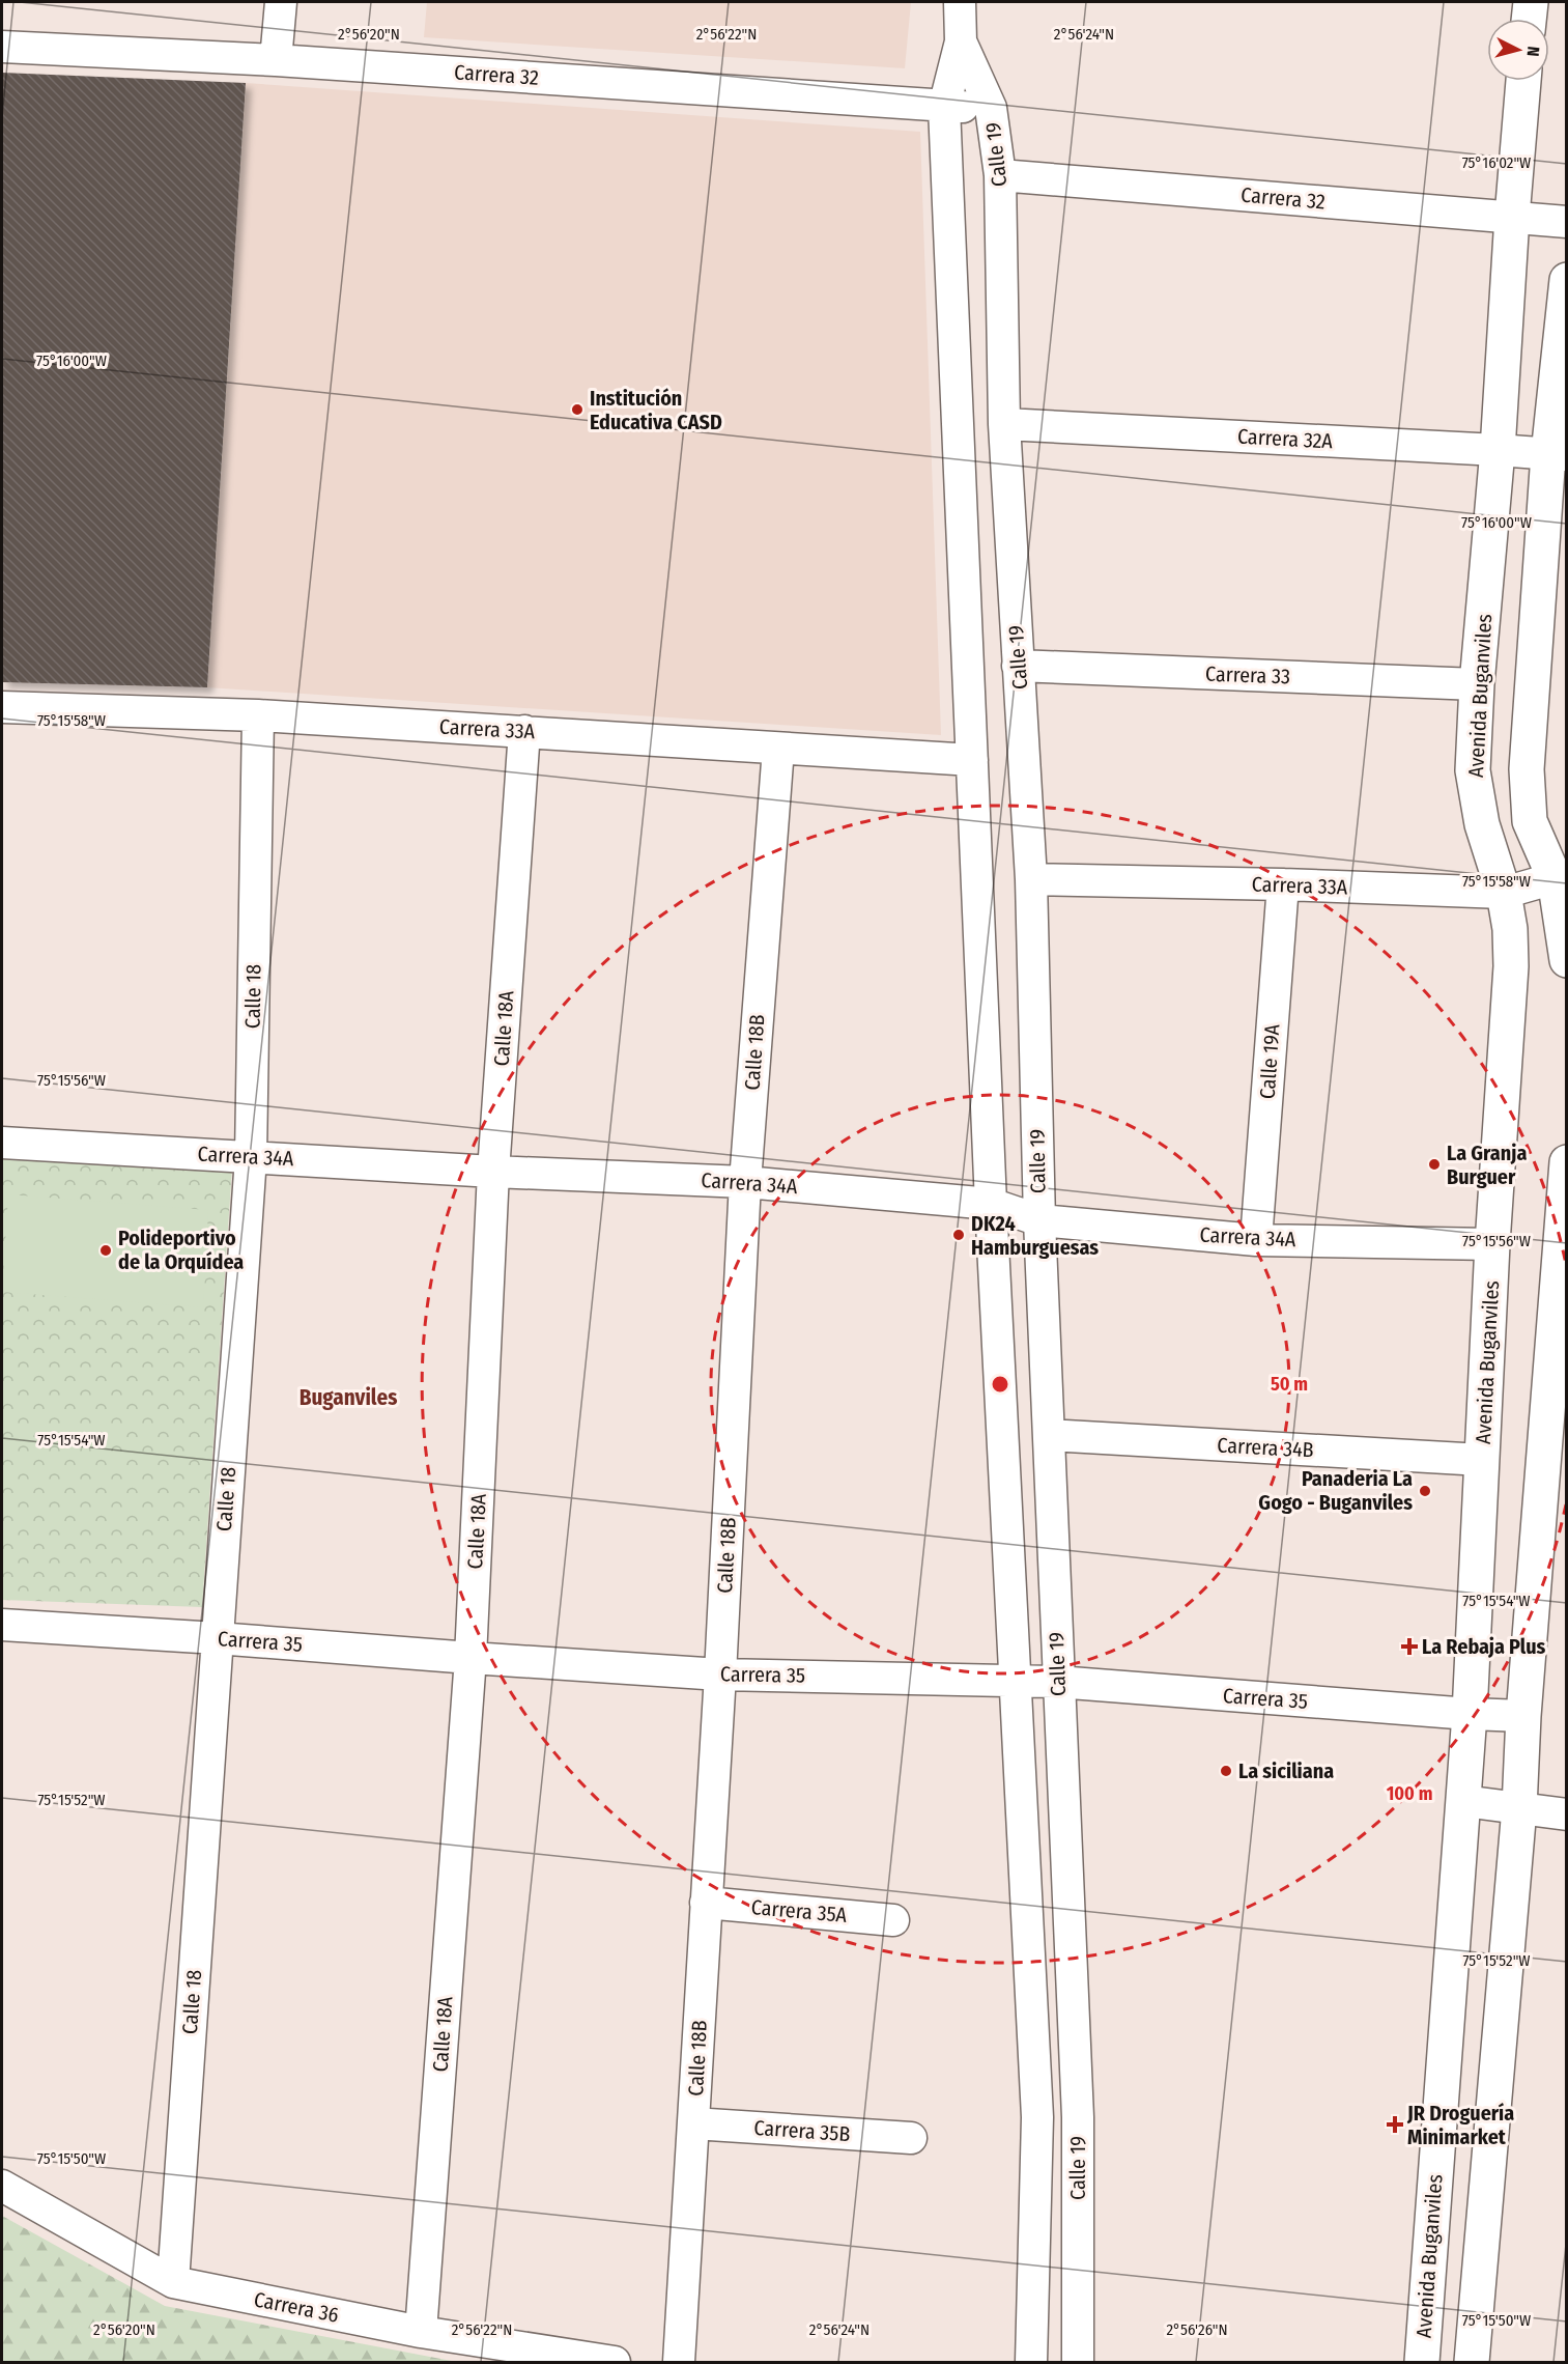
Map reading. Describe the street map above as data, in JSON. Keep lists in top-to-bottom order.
{
  "streets": {
    "main road": ["Avenida Buganviles"],
    "street": [
      "Carrera 32",
      "Calle 19",
      "Carrera 32A",
      "Carrera 33",
      "Carrera 33A",
      "Calle 18",
      "Calle 18A",
      "Calle 18B",
      "Calle 19A",
      "Carrera 34A",
      "Carrera 34B",
      "Carrera 35",
      "Carrera 35A",
      "Carrera 35B",
      "Carrera 36"
    ]
  },
  "crossings": [
    ["Carrera 32", "Calle 19"],
    ["Carrera 32", "Avenida Buganviles"],
    ["Calle 19", "Carrera 32A"],
    ["Calle 19", "Carrera 33"],
    ["Calle 19", "Carrera 33A"],
    ["Calle 19", "Carrera 34A"],
    ["Calle 19", "Carrera 34B"],
    ["Calle 19", "Carrera 35"],
    ["Carrera 32A", "Avenida Buganviles"],
    ["Carrera 33", "Avenida Buganviles"],
    ["Avenida Buganviles", "Carrera 33A"],
    ["Avenida Buganviles", "Carrera 34A"],
    ["Avenida Buganviles", "Carrera 34B"],
    ["Avenida Buganviles", "Carrera 35"],
    ["Carrera 33A", "Calle 18"],
    ["Carrera 33A", "Calle 18A"],
    ["Carrera 33A", "Calle 18B"],
    ["Carrera 33A", "Calle 19A"],
    ["Calle 18", "Carrera 34A"],
    ["Calle 18", "Carrera 35"],
    ["Calle 18", "Carrera 36"],
    ["Calle 18A", "Carrera 34A"],
    ["Calle 18A", "Carrera 35"],
    ["Calle 18A", "Carrera 36"],
    ["Calle 18B", "Carrera 34A"],
    ["Calle 18B", "Carrera 35"],
    ["Calle 18B", "Carrera 35A"],
    ["Calle 18B", "Carrera 35B"],
    ["Calle 19A", "Carrera 34A"]
  ],
  "districts": ["Buganviles"],
  "places": {
    "other": [
      "Institución Educativa CASD",
      "La Granja Burguer",
      "DK24 Hamburguesas",
      "Polideportivo de la Orquídea",
      "Panaderia La Gogo - Buganviles",
      "La siciliana"
    ],
    "health": ["La Rebaja Plus", "JR Droguería Minimarket"]
  },
  "north": "right",
  "coordinates": [
    "2°56'20\"N",
    "2°56'22\"N",
    "2°56'24\"N",
    "75°16'02\"W",
    "75°16'00\"W",
    "75°15'58\"W",
    "75°15'56\"W",
    "75°15'54\"W",
    "75°15'52\"W",
    "75°15'50\"W",
    "2°56'26\"N"
  ],
  "rings": ["50 m", "100 m"]
}
